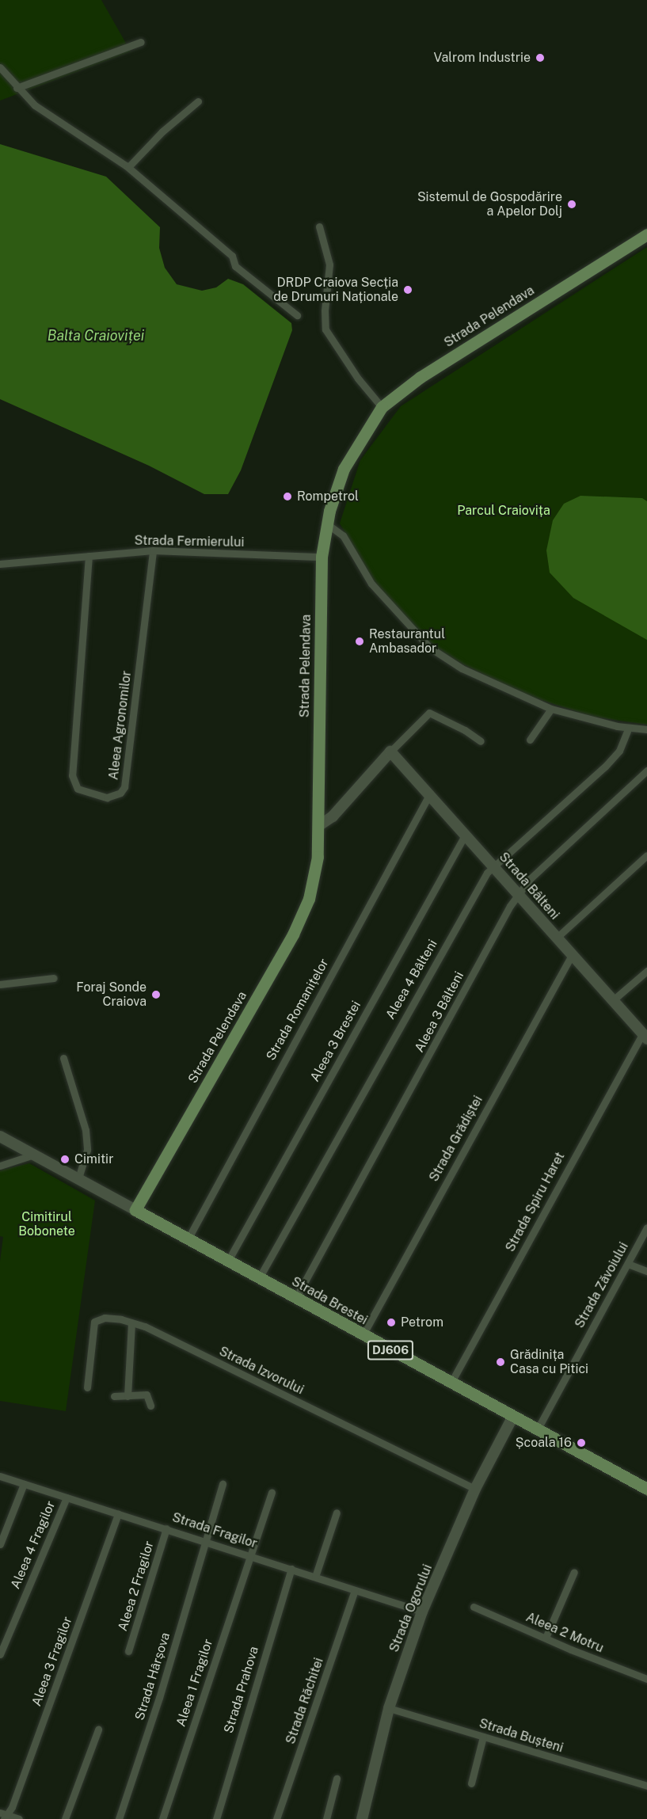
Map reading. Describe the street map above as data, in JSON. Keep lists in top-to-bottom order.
{
  "streets": {
    "main road": ["Strada Pelendava", "Strada Brestei", "DJ606"],
    "street": [
      "Strada Fermierului",
      "Aleea Agronomilor",
      "Strada Bâlteni",
      "Aleea 4 Bâlteni",
      "Strada Romanițelor",
      "Aleea 3 Bâlteni",
      "Aleea 3 Brestei",
      "Strada Grădiștei",
      "Strada Spiru Haret",
      "Strada Zăvoiului",
      "Strada Izvorului",
      "Strada Fragilor",
      "Aleea 4 Fragilor",
      "Aleea 2 Fragilor",
      "Strada Ogorului",
      "Aleea 2 Motru",
      "Aleea 3 Fragilor",
      "Strada Hârșova",
      "Aleea 1 Fragilor",
      "Strada Prahova",
      "Strada Răchitei",
      "Strada Bușteni"
    ]
  },
  "crossings": [
    ["Strada Pelendava", "Strada Fermierului"],
    ["Strada Pelendava", "Strada Brestei"],
    ["Strada Fermierului", "Aleea Agronomilor"],
    ["Strada Bâlteni", "Aleea 4 Bâlteni"],
    ["Strada Bâlteni", "Strada Romanițelor"],
    ["Strada Bâlteni", "Aleea 3 Bâlteni"],
    ["Strada Bâlteni", "Aleea 3 Brestei"],
    ["Strada Bâlteni", "Strada Grădiștei"],
    ["Strada Bâlteni", "Strada Spiru Haret"],
    ["Aleea 4 Bâlteni", "Strada Brestei"],
    ["Strada Romanițelor", "Strada Brestei"],
    ["Aleea 3 Bâlteni", "Strada Brestei"],
    ["Aleea 3 Brestei", "Strada Brestei"],
    ["Strada Grădiștei", "Strada Brestei"],
    ["Strada Spiru Haret", "Strada Brestei"],
    ["Strada Zăvoiului", "Strada Brestei"],
    ["Strada Brestei", "Strada Ogorului"],
    ["Strada Izvorului", "Strada Ogorului"],
    ["Strada Fragilor", "Aleea 4 Fragilor"],
    ["Strada Fragilor", "Aleea 2 Fragilor"],
    ["Strada Fragilor", "Strada Ogorului"],
    ["Strada Fragilor", "Aleea 3 Fragilor"],
    ["Strada Fragilor", "Strada Hârșova"],
    ["Strada Fragilor", "Aleea 1 Fragilor"],
    ["Strada Fragilor", "Strada Prahova"],
    ["Strada Fragilor", "Strada Răchitei"],
    ["Strada Ogorului", "Strada Bușteni"]
  ],
  "water": ["Balta Craioviței"],
  "parks": ["Parcul Craiovița", "Cimitirul Bobonete"],
  "places": [
    "Valrom Industrie",
    "Sistemul de Gospodărire a Apelor Dolj",
    "DRDP Craiova Secția de Drumuri Naționale",
    "Rompetrol",
    "Restaurantul Ambasador",
    "Foraj Sonde Craiova",
    "Cimitir",
    "Petrom",
    "Grădinița Casa cu Pitici",
    "Școala 16"
  ]
}
